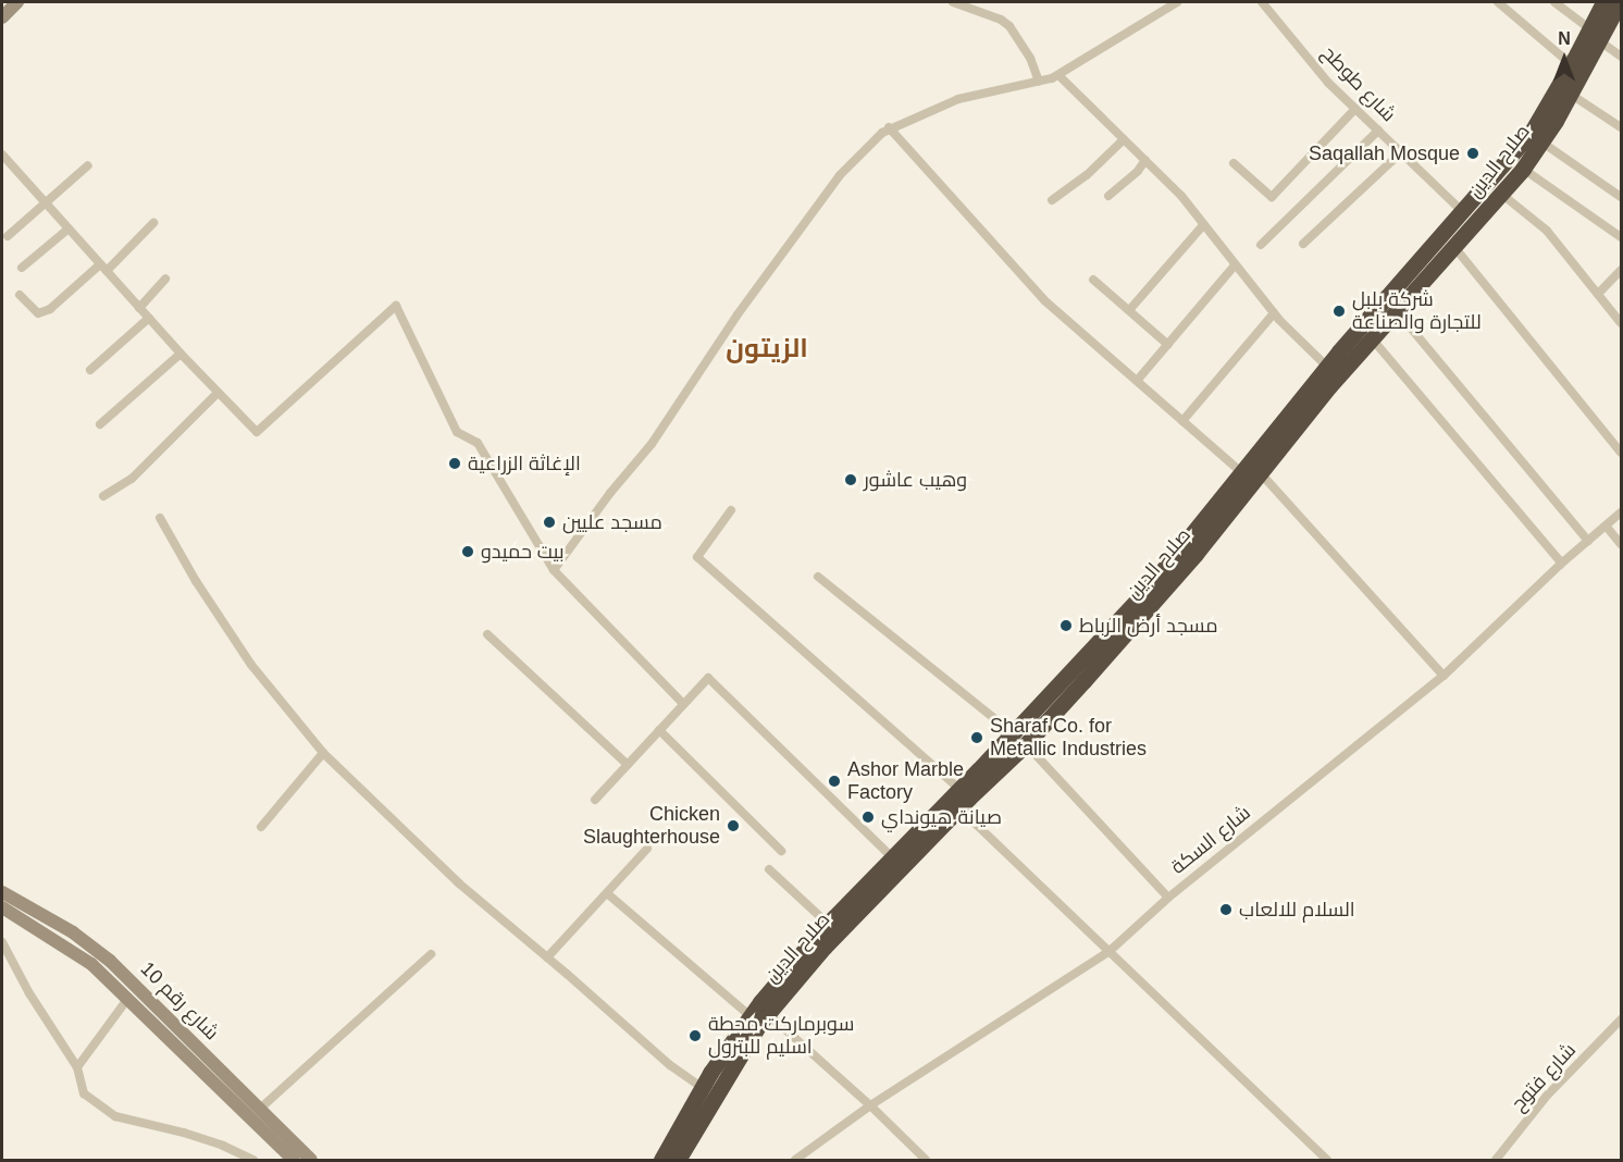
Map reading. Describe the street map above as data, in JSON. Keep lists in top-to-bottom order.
{
  "streets": {
    "highway": ["صلاح الدين"],
    "main road": ["شارع رقم 10"],
    "street": ["شارع طوطح", "شارع السكة", "شارع فتوح"]
  },
  "crossings": [
    ["شارع طوطح", "صلاح الدين"]
  ],
  "districts": ["الزيتون"],
  "places": [
    "Saqallah Mosque",
    "شركة بلبل للتجارة والصناعة",
    "الإغاثة الزراعية",
    "وهيب عاشور",
    "مسجد عليين",
    "بيت حميدو",
    "مسجد أرض الرباط",
    "Sharaf Co. for Metallic Industries",
    "Ashor Marble Factory",
    "صيانة هيونداي",
    "Chicken Slaughterhouse",
    "السلام للالعاب",
    "سوبرماركت محطة اسليم للبترول"
  ],
  "north": "top"
}
